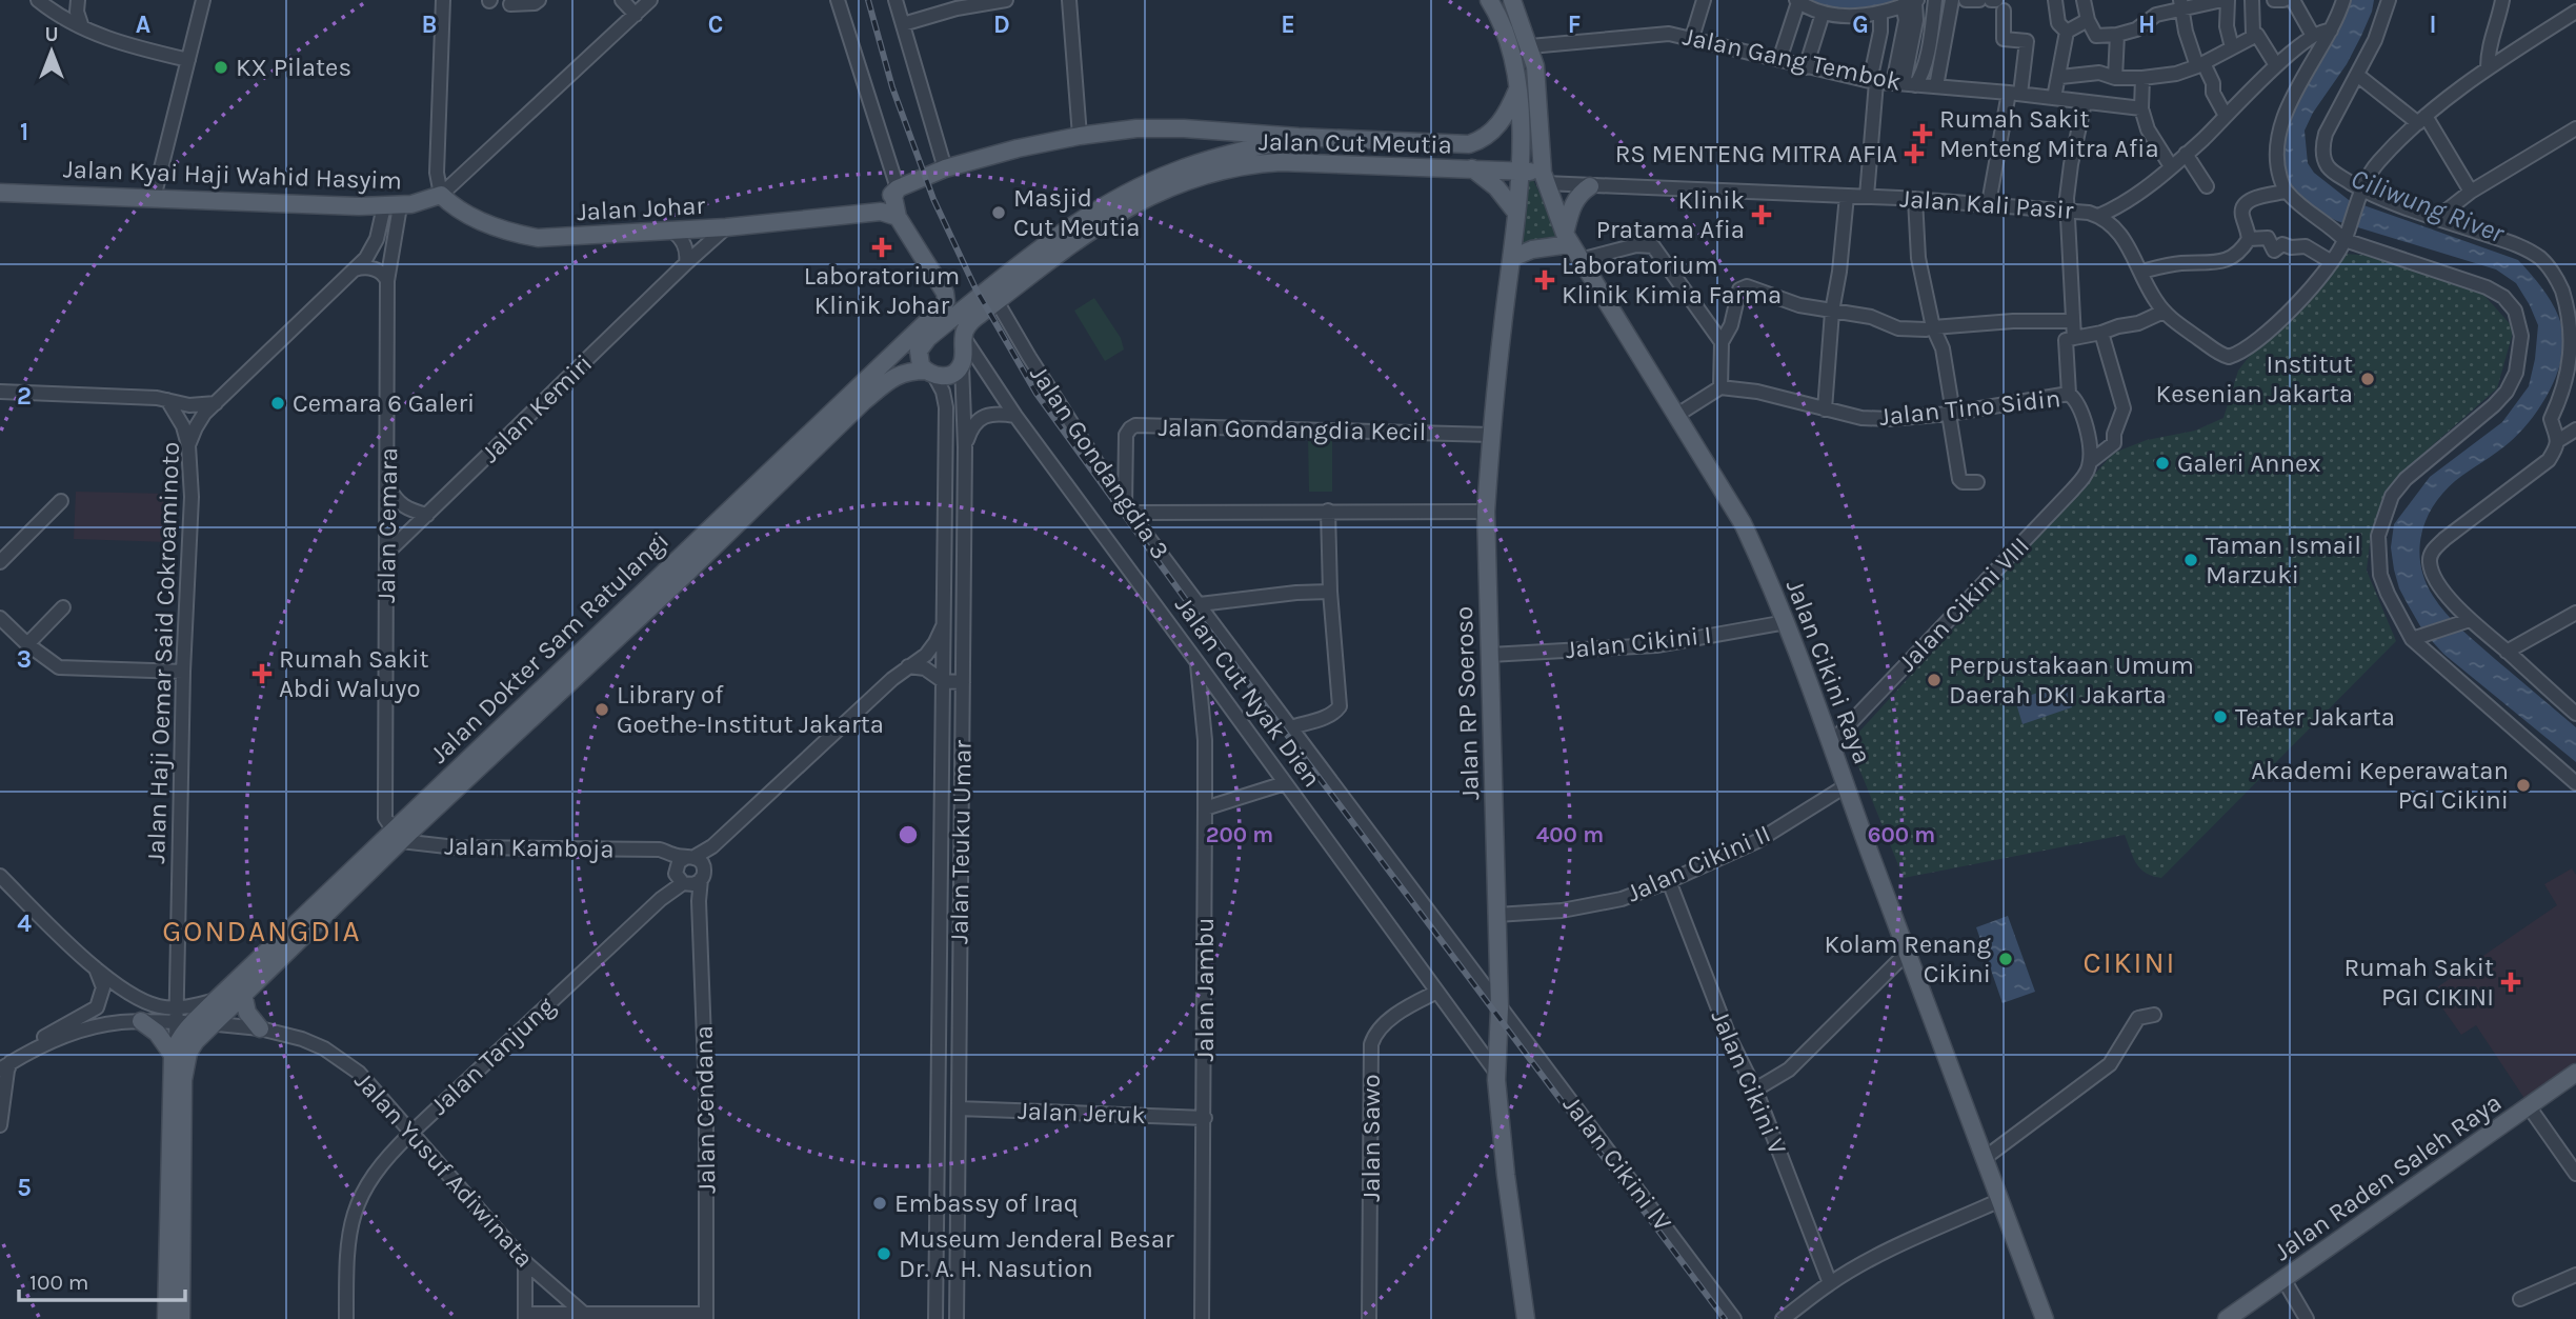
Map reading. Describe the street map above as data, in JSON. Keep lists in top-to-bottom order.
{
  "streets": {
    "main road": [
      "Jalan Cut Meutia",
      "Jalan Kyai Haji Wahid Hasyim",
      "Jalan Johar",
      "Jalan Dokter Sam Ratulangi",
      "Jalan Cikini Raya",
      "Jalan RP Soeroso",
      "Jalan Raden Saleh Raya"
    ],
    "street": [
      "Jalan Gang Tembok",
      "Jalan Kali Pasir",
      "Jalan Tino Sidin",
      "Jalan Kemiri",
      "Jalan Gondangdia Kecil",
      "Jalan Gondangdia 3",
      "Jalan Cemara",
      "Jalan Cikini VIII",
      "Jalan Cikini I",
      "Jalan Haji Oemar Said Cokroaminoto",
      "Jalan Cut Nyak Dien",
      "Jalan Teuku Umar",
      "Jalan Kamboja",
      "Jalan Cikini II",
      "Jalan Jambu",
      "Jalan Tanjung",
      "Jalan Cikini V",
      "Jalan Cendana",
      "Jalan Jeruk",
      "Jalan Sawo",
      "Jalan Cikini IV",
      "Jalan Yusuf Adiwinata"
    ]
  },
  "crossings": [
    ["Jalan Gang Tembok", "Jalan Cikini Raya"],
    ["Jalan Cut Meutia", "Jalan Kali Pasir"],
    ["Jalan Cut Meutia", "Jalan Johar"],
    ["Jalan Cut Meutia", "Jalan Gondangdia 3"],
    ["Jalan Cut Meutia", "Jalan Dokter Sam Ratulangi"],
    ["Jalan Cut Meutia", "Jalan Cikini Raya"],
    ["Jalan Cut Meutia", "Jalan Cut Nyak Dien"],
    ["Jalan Cut Meutia", "Jalan RP Soeroso"],
    ["Jalan Cut Meutia", "Jalan Teuku Umar"],
    ["Jalan Kyai Haji Wahid Hasyim", "Jalan Johar"],
    ["Jalan Kyai Haji Wahid Hasyim", "Jalan Cemara"],
    ["Jalan Kyai Haji Wahid Hasyim", "Jalan Haji Oemar Said Cokroaminoto"],
    ["Jalan Kali Pasir", "Jalan Cikini Raya"],
    ["Jalan Johar", "Jalan Kemiri"],
    ["Jalan Johar", "Jalan Dokter Sam Ratulangi"],
    ["Jalan Tino Sidin", "Jalan Cikini VIII"],
    ["Jalan Kemiri", "Jalan Cemara"],
    ["Jalan Gondangdia Kecil", "Jalan Gondangdia 3"],
    ["Jalan Gondangdia Kecil", "Jalan RP Soeroso"],
    ["Jalan Gondangdia 3", "Jalan RP Soeroso"],
    ["Jalan Gondangdia 3", "Jalan Cikini IV"],
    ["Jalan Cemara", "Jalan Dokter Sam Ratulangi"],
    ["Jalan Cemara", "Jalan Haji Oemar Said Cokroaminoto"],
    ["Jalan Cemara", "Jalan Kamboja"],
    ["Jalan Cikini VIII", "Jalan Cikini Raya"],
    ["Jalan Cikini I", "Jalan Cikini Raya"],
    ["Jalan Cikini I", "Jalan RP Soeroso"],
    ["Jalan Dokter Sam Ratulangi", "Jalan Haji Oemar Said Cokroaminoto"],
    ["Jalan Dokter Sam Ratulangi", "Jalan Teuku Umar"],
    ["Jalan Dokter Sam Ratulangi", "Jalan Kamboja"],
    ["Jalan Dokter Sam Ratulangi", "Jalan Yusuf Adiwinata"],
    ["Jalan Haji Oemar Said Cokroaminoto", "Jalan Yusuf Adiwinata"],
    ["Jalan Cikini Raya", "Jalan Cikini II"],
    ["Jalan Cut Nyak Dien", "Jalan RP Soeroso"],
    ["Jalan Cut Nyak Dien", "Jalan Jambu"],
    ["Jalan Cut Nyak Dien", "Jalan Sawo"],
    ["Jalan RP Soeroso", "Jalan Cikini II"],
    ["Jalan RP Soeroso", "Jalan Cikini IV"],
    ["Jalan Teuku Umar", "Jalan Tanjung"],
    ["Jalan Teuku Umar", "Jalan Jeruk"],
    ["Jalan Kamboja", "Jalan Tanjung"],
    ["Jalan Kamboja", "Jalan Cendana"],
    ["Jalan Cikini II", "Jalan Cikini V"],
    ["Jalan Jambu", "Jalan Jeruk"],
    ["Jalan Tanjung", "Jalan Cendana"],
    ["Jalan Tanjung", "Jalan Yusuf Adiwinata"]
  ],
  "districts": ["GONDANGDIA", "CIKINI"],
  "water": ["Ciliwung River"],
  "places": {
    "other": [
      "KX Pilates",
      "Masjid Cut Meutia",
      "Institut Kesenian Jakarta",
      "Cemara 6 Galeri",
      "Galeri Annex",
      "Taman Ismail Marzuki",
      "Perpustakaan Umum Daerah DKI Jakarta",
      "Library of Goethe-Institut Jakarta",
      "Teater Jakarta",
      "Akademi Keperawatan PGI Cikini",
      "Kolam Renang Cikini",
      "Embassy of Iraq",
      "Museum Jenderal Besar Dr. A. H. Nasution"
    ],
    "health": [
      "Rumah Sakit Menteng Mitra Afia",
      "RS MENTENG MITRA AFIA",
      "Klinik Pratama Afia",
      "Laboratorium Klinik Johar",
      "Laboratorium Klinik Kimia Farma",
      "Rumah Sakit Abdi Waluyo",
      "Rumah Sakit PGI CIKINI"
    ]
  },
  "scale_bar": "100 m",
  "north": "top",
  "grid": {
    "columns": [
      "A",
      "B",
      "C",
      "D",
      "E",
      "F",
      "G",
      "H",
      "I"
    ],
    "rows": [
      "1",
      "2",
      "3",
      "4",
      "5"
    ]
  },
  "rings": ["200 m", "400 m", "600 m"]
}
